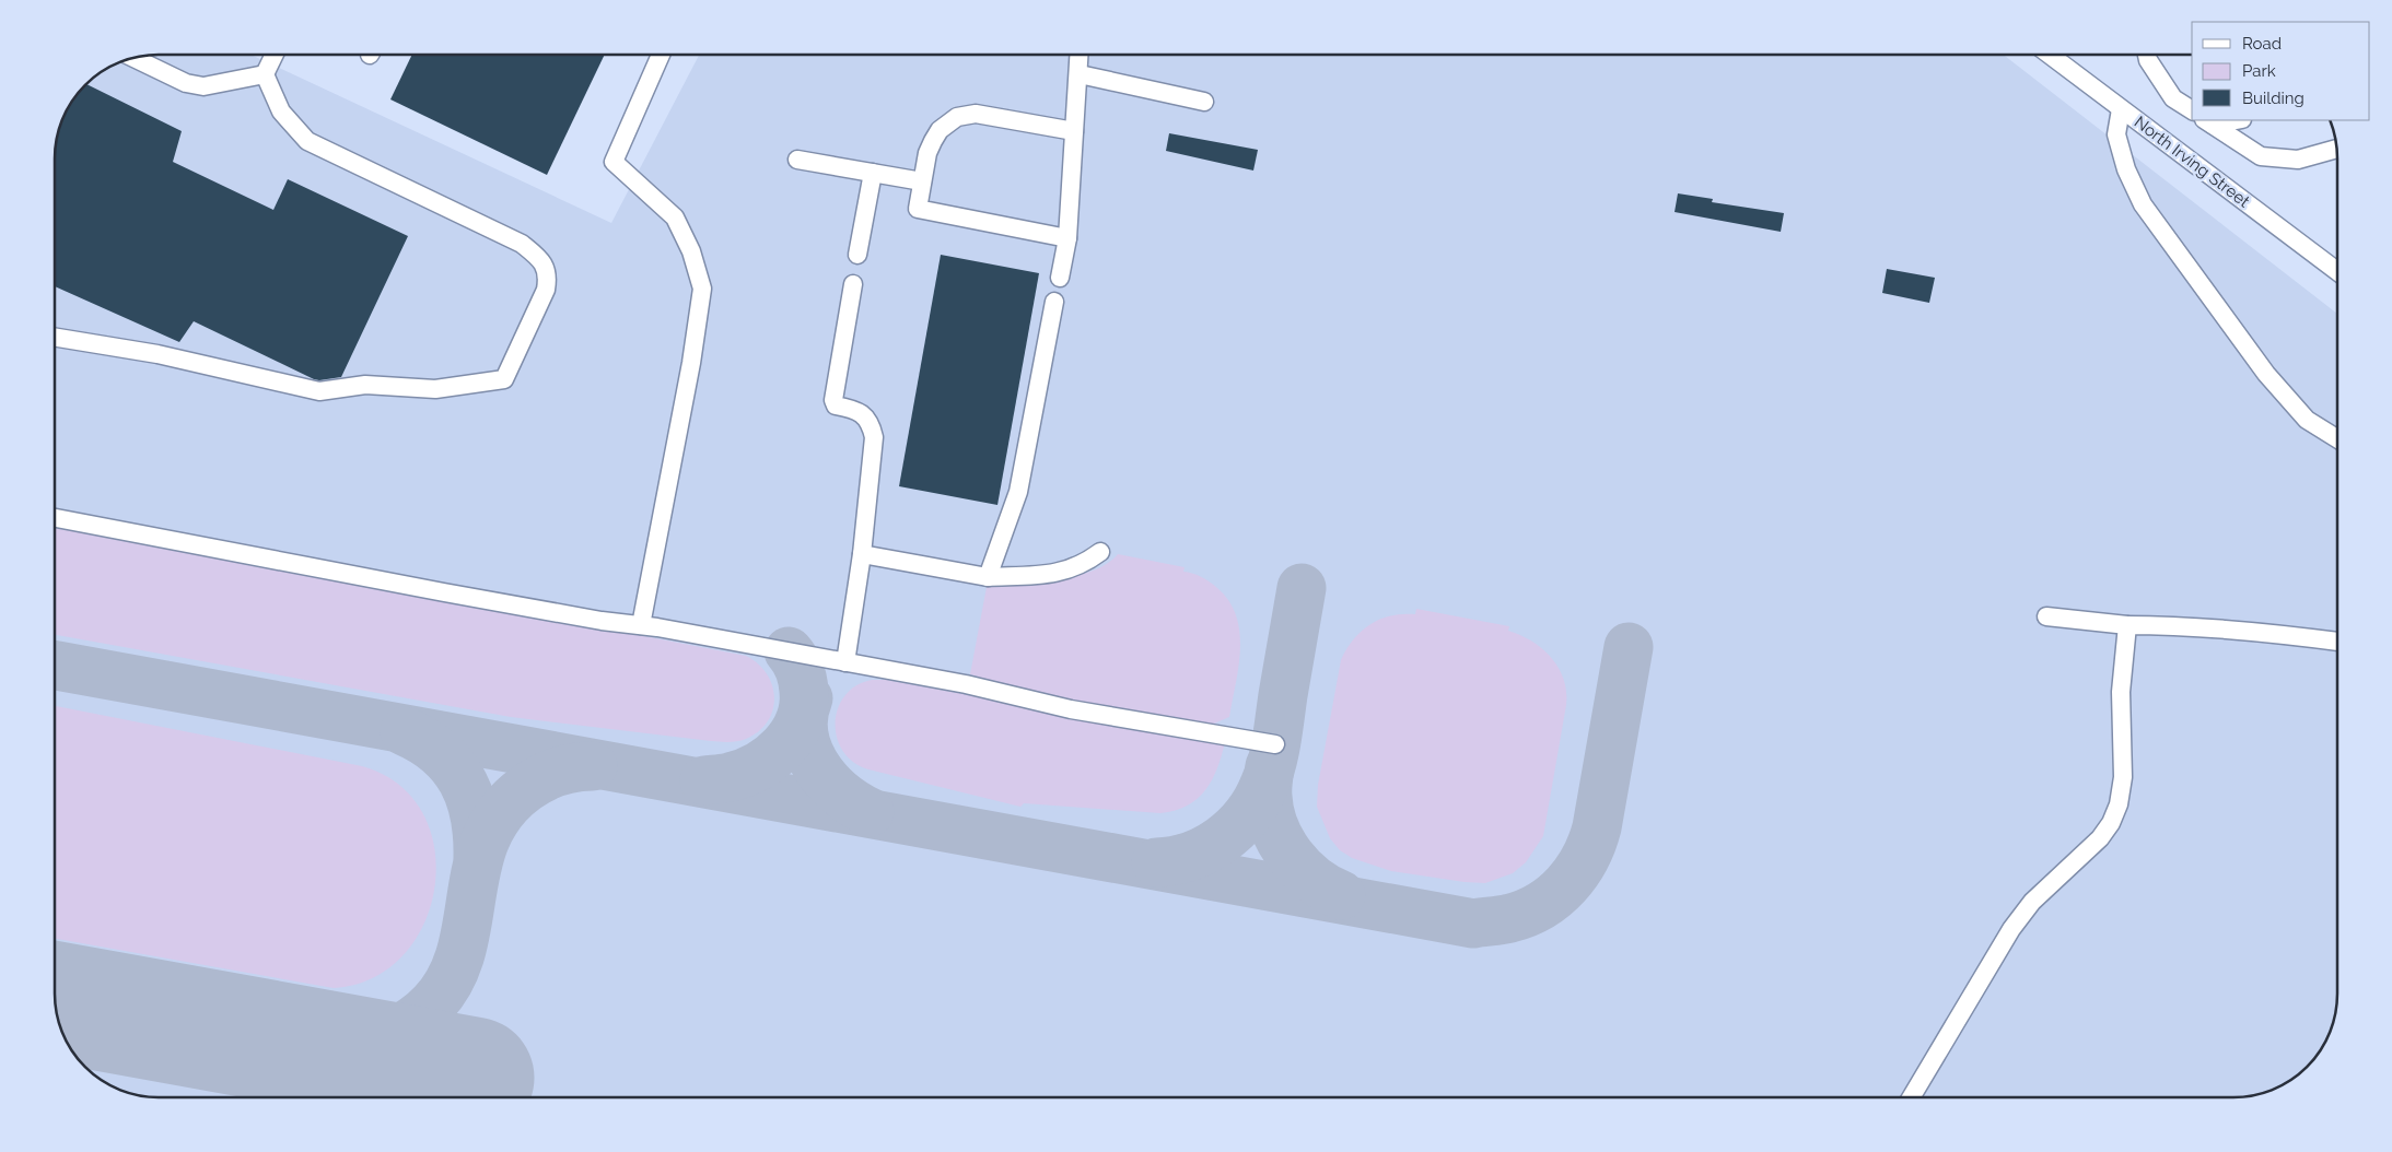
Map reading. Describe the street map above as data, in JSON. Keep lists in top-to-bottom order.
{
  "streets": {
    "street": ["North Irving Street"]
  },
  "legend": ["Road", "Park", "Building"]
}
